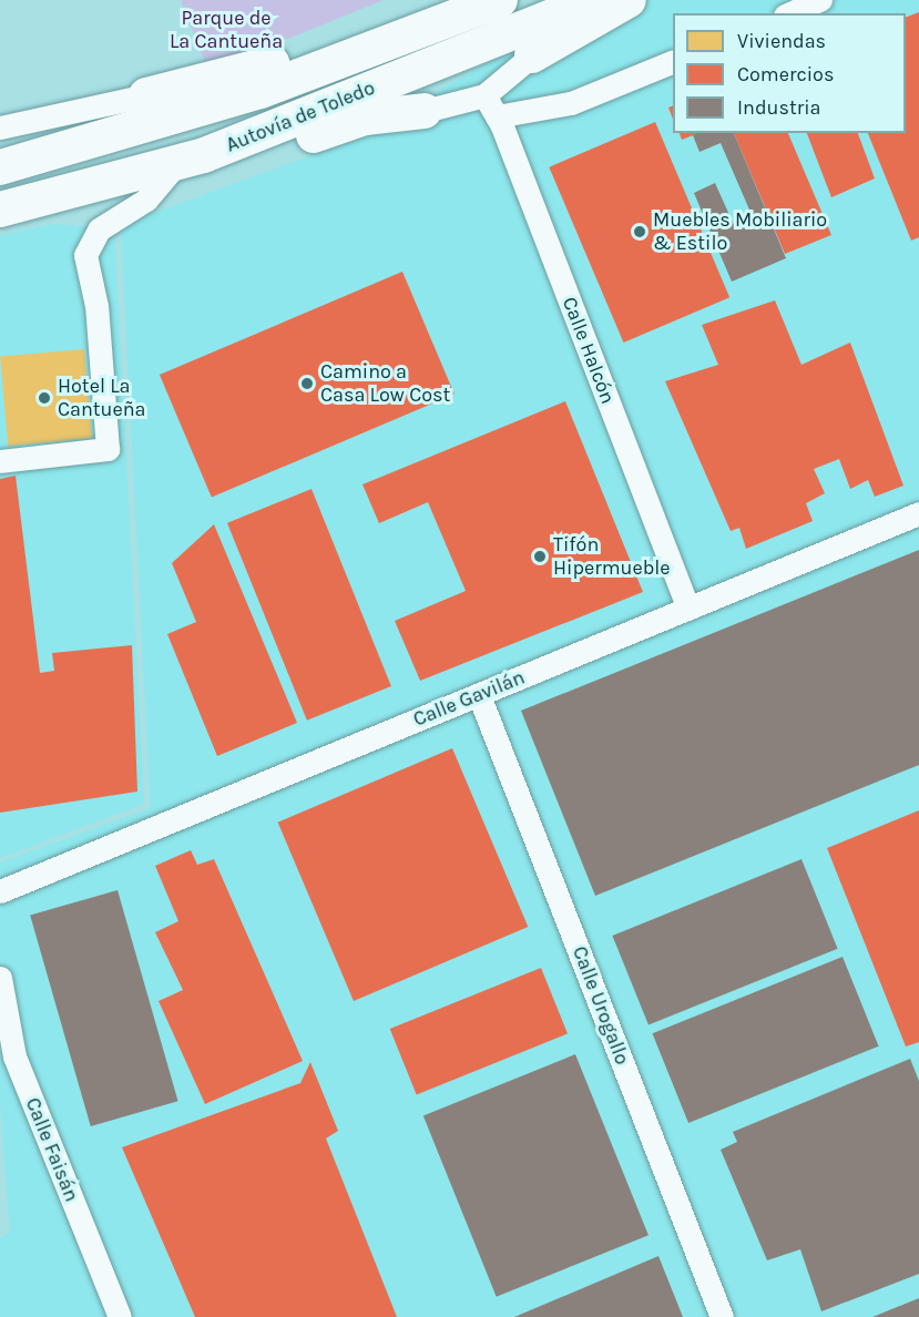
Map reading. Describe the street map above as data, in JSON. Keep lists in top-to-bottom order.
{
  "streets": {
    "highway": ["Autovía de Toledo"],
    "street": [
      "Calle Halcón",
      "Calle Gavilán",
      "Calle Urogallo",
      "Calle Faisán"
    ]
  },
  "crossings": [
    ["Calle Halcón", "Calle Gavilán"],
    ["Calle Gavilán", "Calle Urogallo"]
  ],
  "parks": ["Parque de La Cantueña"],
  "places": [
    "Muebles Mobiliario & Estilo",
    "Camino a Casa Low Cost",
    "Hotel La Cantueña",
    "Tifón Hipermueble"
  ],
  "legend": ["Viviendas", "Comercios", "Industria"]
}
